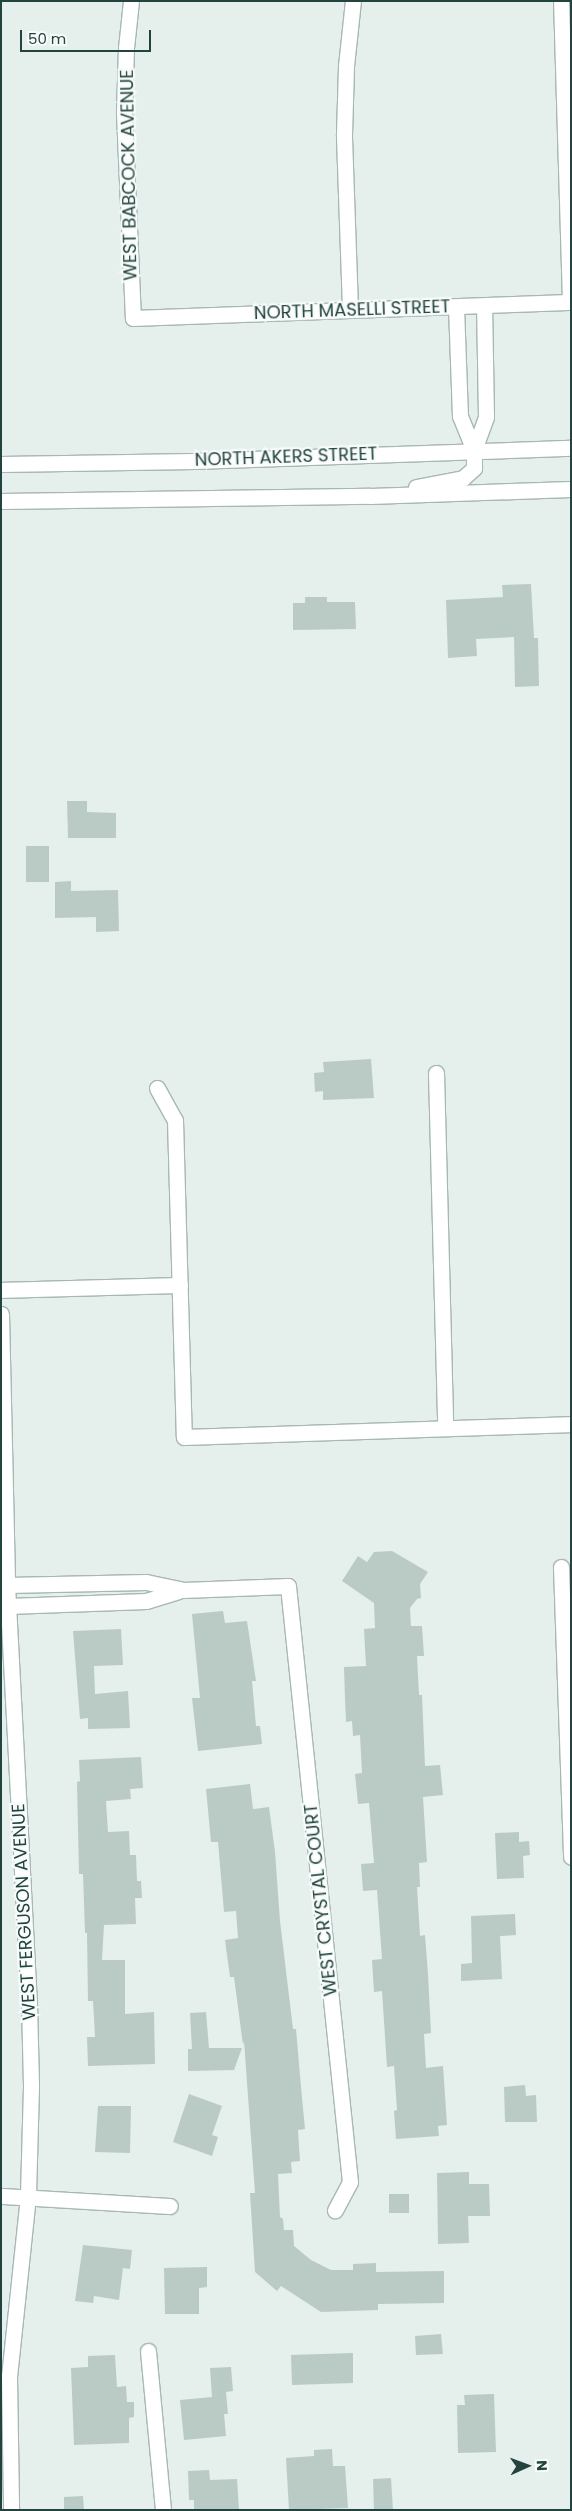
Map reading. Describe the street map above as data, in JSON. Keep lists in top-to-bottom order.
{
  "streets": {
    "street": [
      "WEST BABCOCK AVENUE",
      "NORTH MASELLI STREET",
      "NORTH AKERS STREET",
      "WEST CRYSTAL COURT",
      "WEST FERGUSON AVENUE"
    ]
  },
  "crossings": [
    ["WEST BABCOCK AVENUE", "NORTH MASELLI STREET"]
  ],
  "scale_bar": "50 m",
  "north": "right"
}
